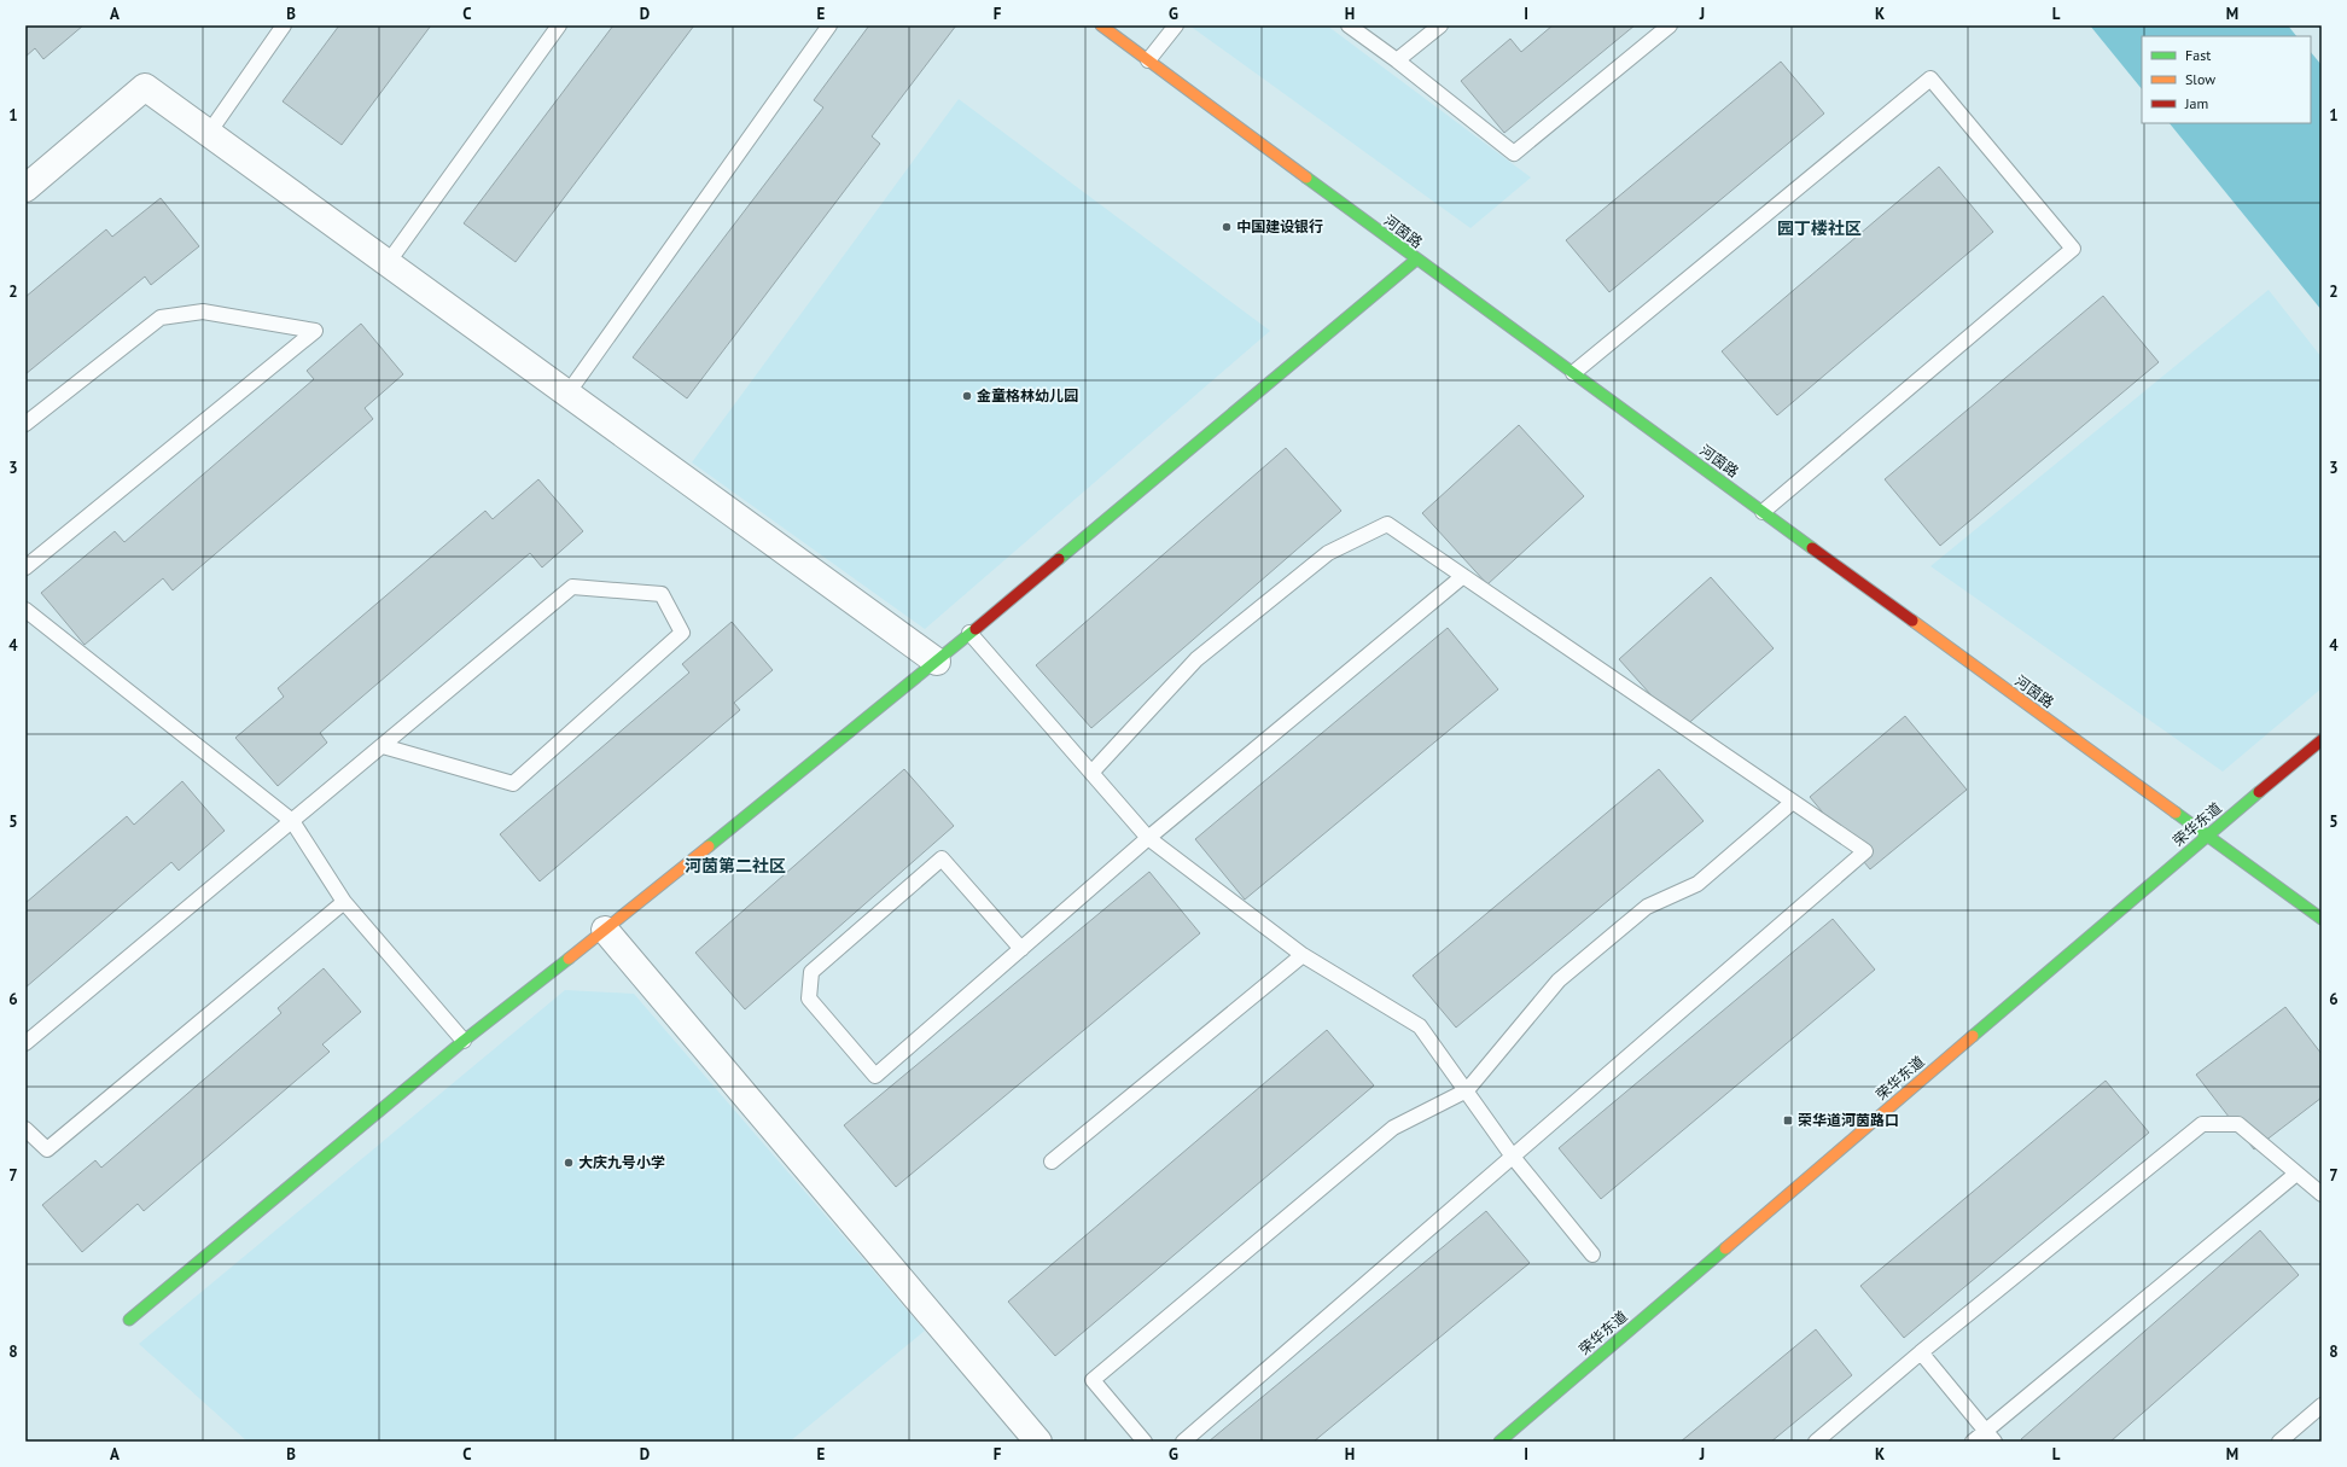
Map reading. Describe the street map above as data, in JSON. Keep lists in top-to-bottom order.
{
  "streets": {
    "street": ["河茵路", "荣华东道"]
  },
  "crossings": [
    ["河茵路", "荣华东道"]
  ],
  "districts": ["园丁楼社区", "河茵第二社区"],
  "places": {
    "other": ["中国建设银行", "金童格林幼儿园", "大庆九号小学"],
    "transit": ["荣华道河茵路口"]
  },
  "legend": ["Fast", "Slow", "Jam"],
  "grid": {
    "columns": [
      "A",
      "B",
      "C",
      "D",
      "E",
      "F",
      "G",
      "H",
      "I",
      "J",
      "K",
      "L",
      "M"
    ],
    "rows": [
      "1",
      "2",
      "3",
      "4",
      "5",
      "6",
      "7",
      "8"
    ]
  }
}
